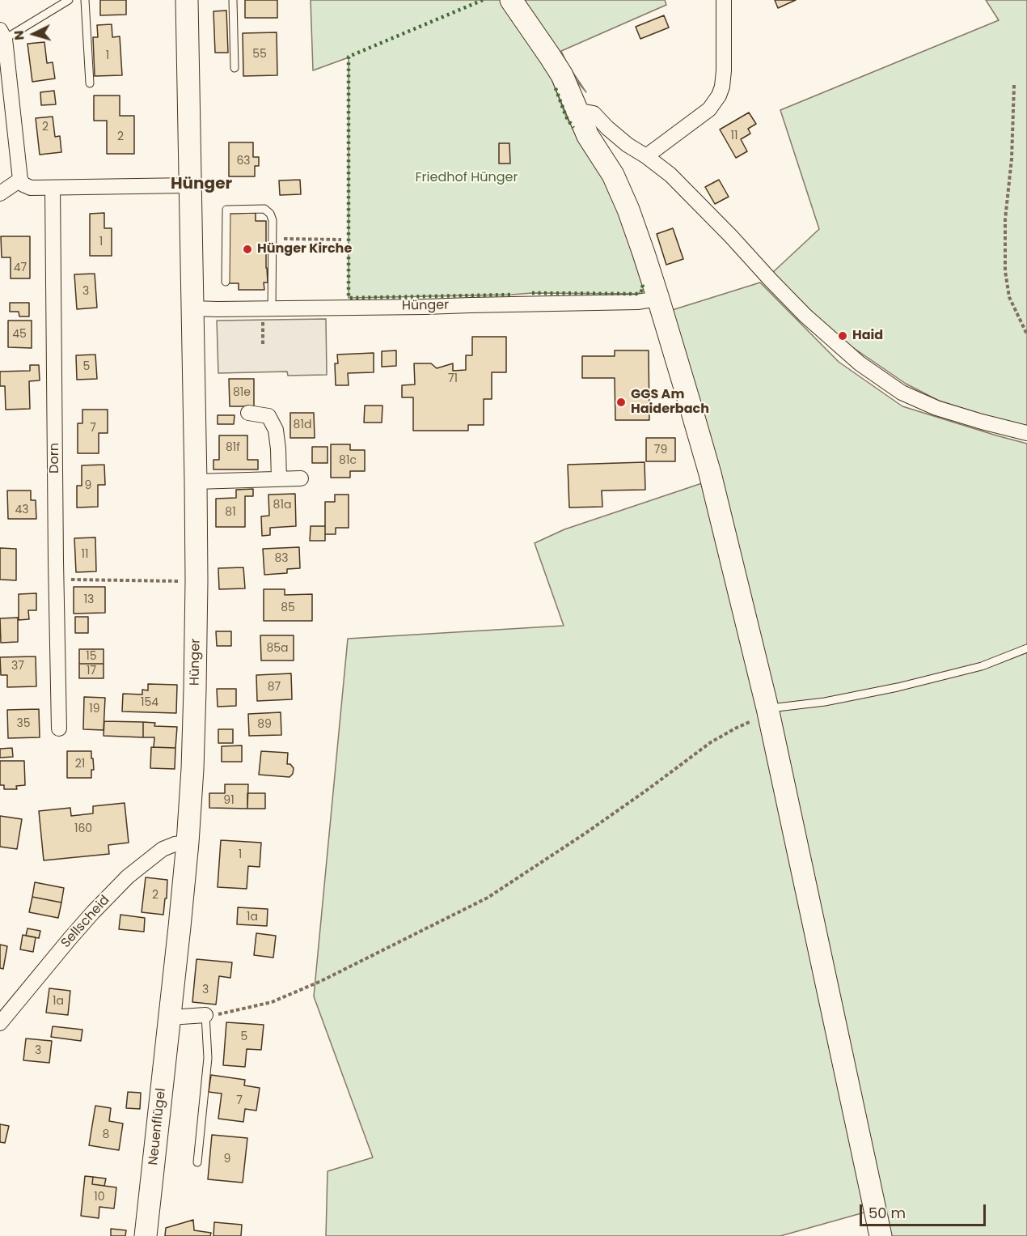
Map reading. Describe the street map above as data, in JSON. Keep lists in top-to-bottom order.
{
  "streets": {
    "street": [
      "Hünger",
      "Dorn",
      "Sellscheid",
      "Neuenflügel"
    ]
  },
  "crossings": [
    ["Hünger", "Sellscheid"],
    ["Hünger", "Neuenflügel"],
    ["Sellscheid", "Neuenflügel"]
  ],
  "districts": ["Hünger"],
  "parks": ["Friedhof Hünger"],
  "places": ["Hünger Kirche", "Haid", "GGS Am Haiderbach"],
  "house_numbers": [
    "55",
    "1",
    "2",
    "11",
    "2",
    "63",
    "1",
    "47",
    "3",
    "45",
    "5",
    "71",
    "81e",
    "81d",
    "7",
    "81f",
    "79",
    "81c",
    "9",
    "81a",
    "43",
    "81",
    "11",
    "83",
    "13",
    "85",
    "85a",
    "15",
    "37",
    "17",
    "87",
    "154",
    "19",
    "35",
    "89",
    "21",
    "91",
    "160",
    "1",
    "2",
    "1a",
    "3",
    "1a",
    "5",
    "3",
    "7",
    "8",
    "9",
    "10"
  ],
  "scale_bar": "50 m",
  "north": "left"
}
